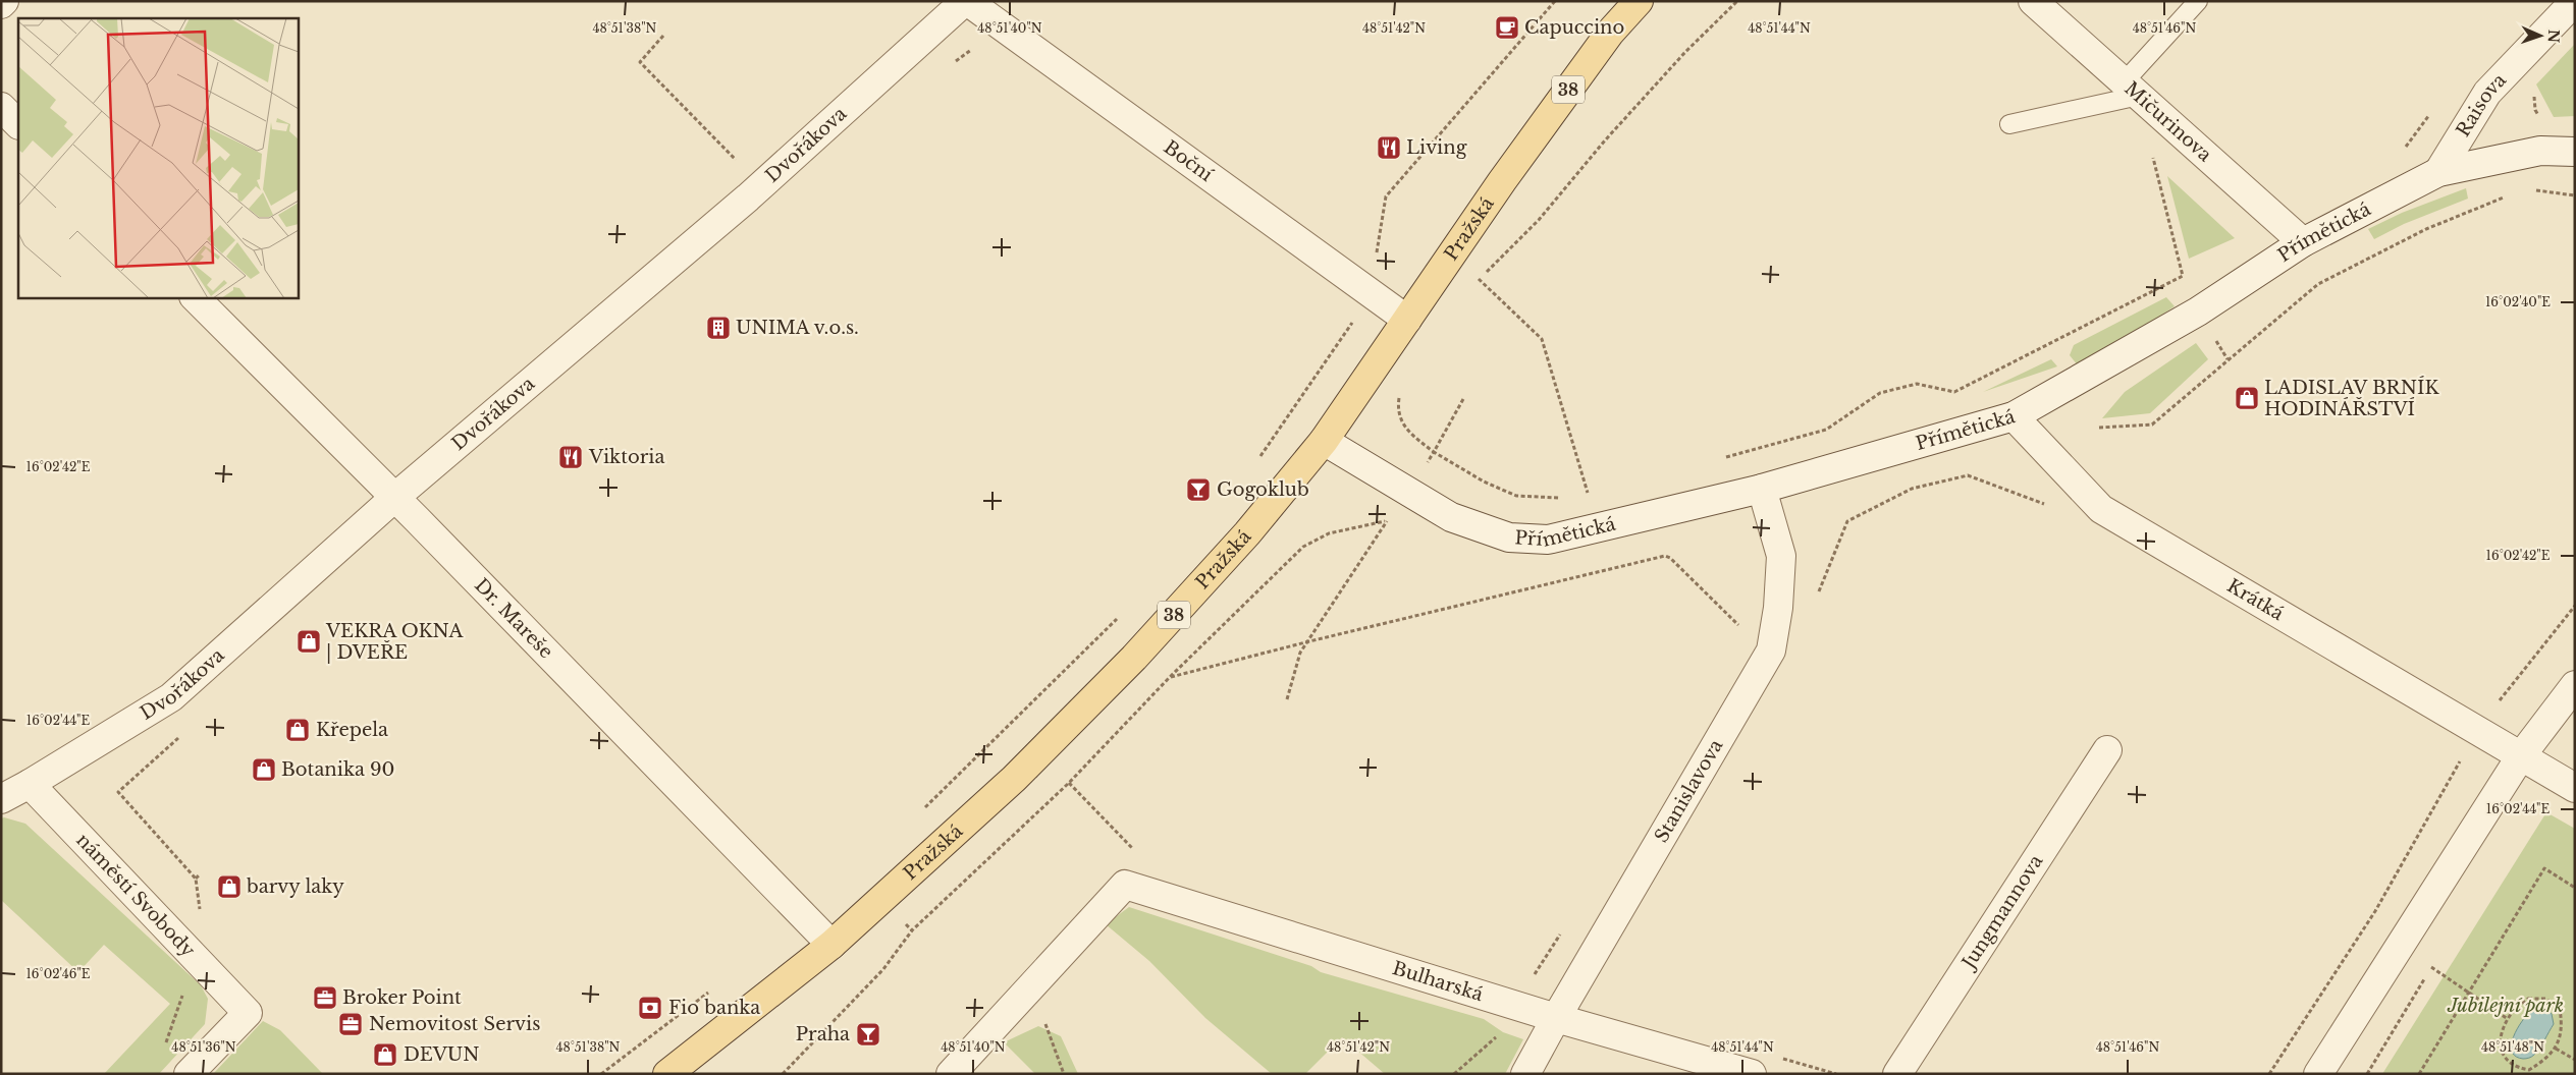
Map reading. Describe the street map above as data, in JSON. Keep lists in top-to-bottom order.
{
  "streets": {
    "main road": ["38", "Pražská"],
    "street": [
      "Raisova",
      "Mičurinova",
      "Dvořákova",
      "Boční",
      "Přímětická",
      "Krátká",
      "Dr. Mareše",
      "Stanislavova",
      "náměstí Svobody",
      "Jungmannova",
      "Bulharská"
    ]
  },
  "crossings": [
    ["Raisova", "Přímětická"],
    ["Mičurinova", "Přímětická"],
    ["Dvořákova", "Boční"],
    ["Dvořákova", "Dr. Mareše"],
    ["Dvořákova", "náměstí Svobody"],
    ["Boční", "Pražská"],
    ["Pražská", "Přímětická"],
    ["Pražská", "Dr. Mareše"],
    ["Přímětická", "Krátká"],
    ["Přímětická", "Stanislavova"],
    ["Stanislavova", "Bulharská"]
  ],
  "parks": ["Jubilejní park"],
  "places": {
    "cafe": ["Capuccino"],
    "restaurant": ["Living", "Viktoria"],
    "building": ["UNIMA v.o.s."],
    "shop": [
      "LADISLAV BRNÍK HODINÁŘSTVÍ",
      "VEKRA OKNA | DVEŘE",
      "Křepela",
      "Botanika 90",
      "barvy laky",
      "DEVUN"
    ],
    "bar": ["Gogoklub", "Praha"],
    "office": ["Broker Point", "Nemovitost Servis"],
    "bank": ["Fio banka"]
  },
  "north": "right",
  "coordinates": [
    "48°51'38\"N",
    "48°51'40\"N",
    "48°51'42\"N",
    "48°51'44\"N",
    "48°51'46\"N",
    "16°02'40\"E",
    "16°02'42\"E",
    "16°02'44\"E",
    "16°02'46\"E",
    "48°51'36\"N",
    "48°51'48\"N"
  ]
}
